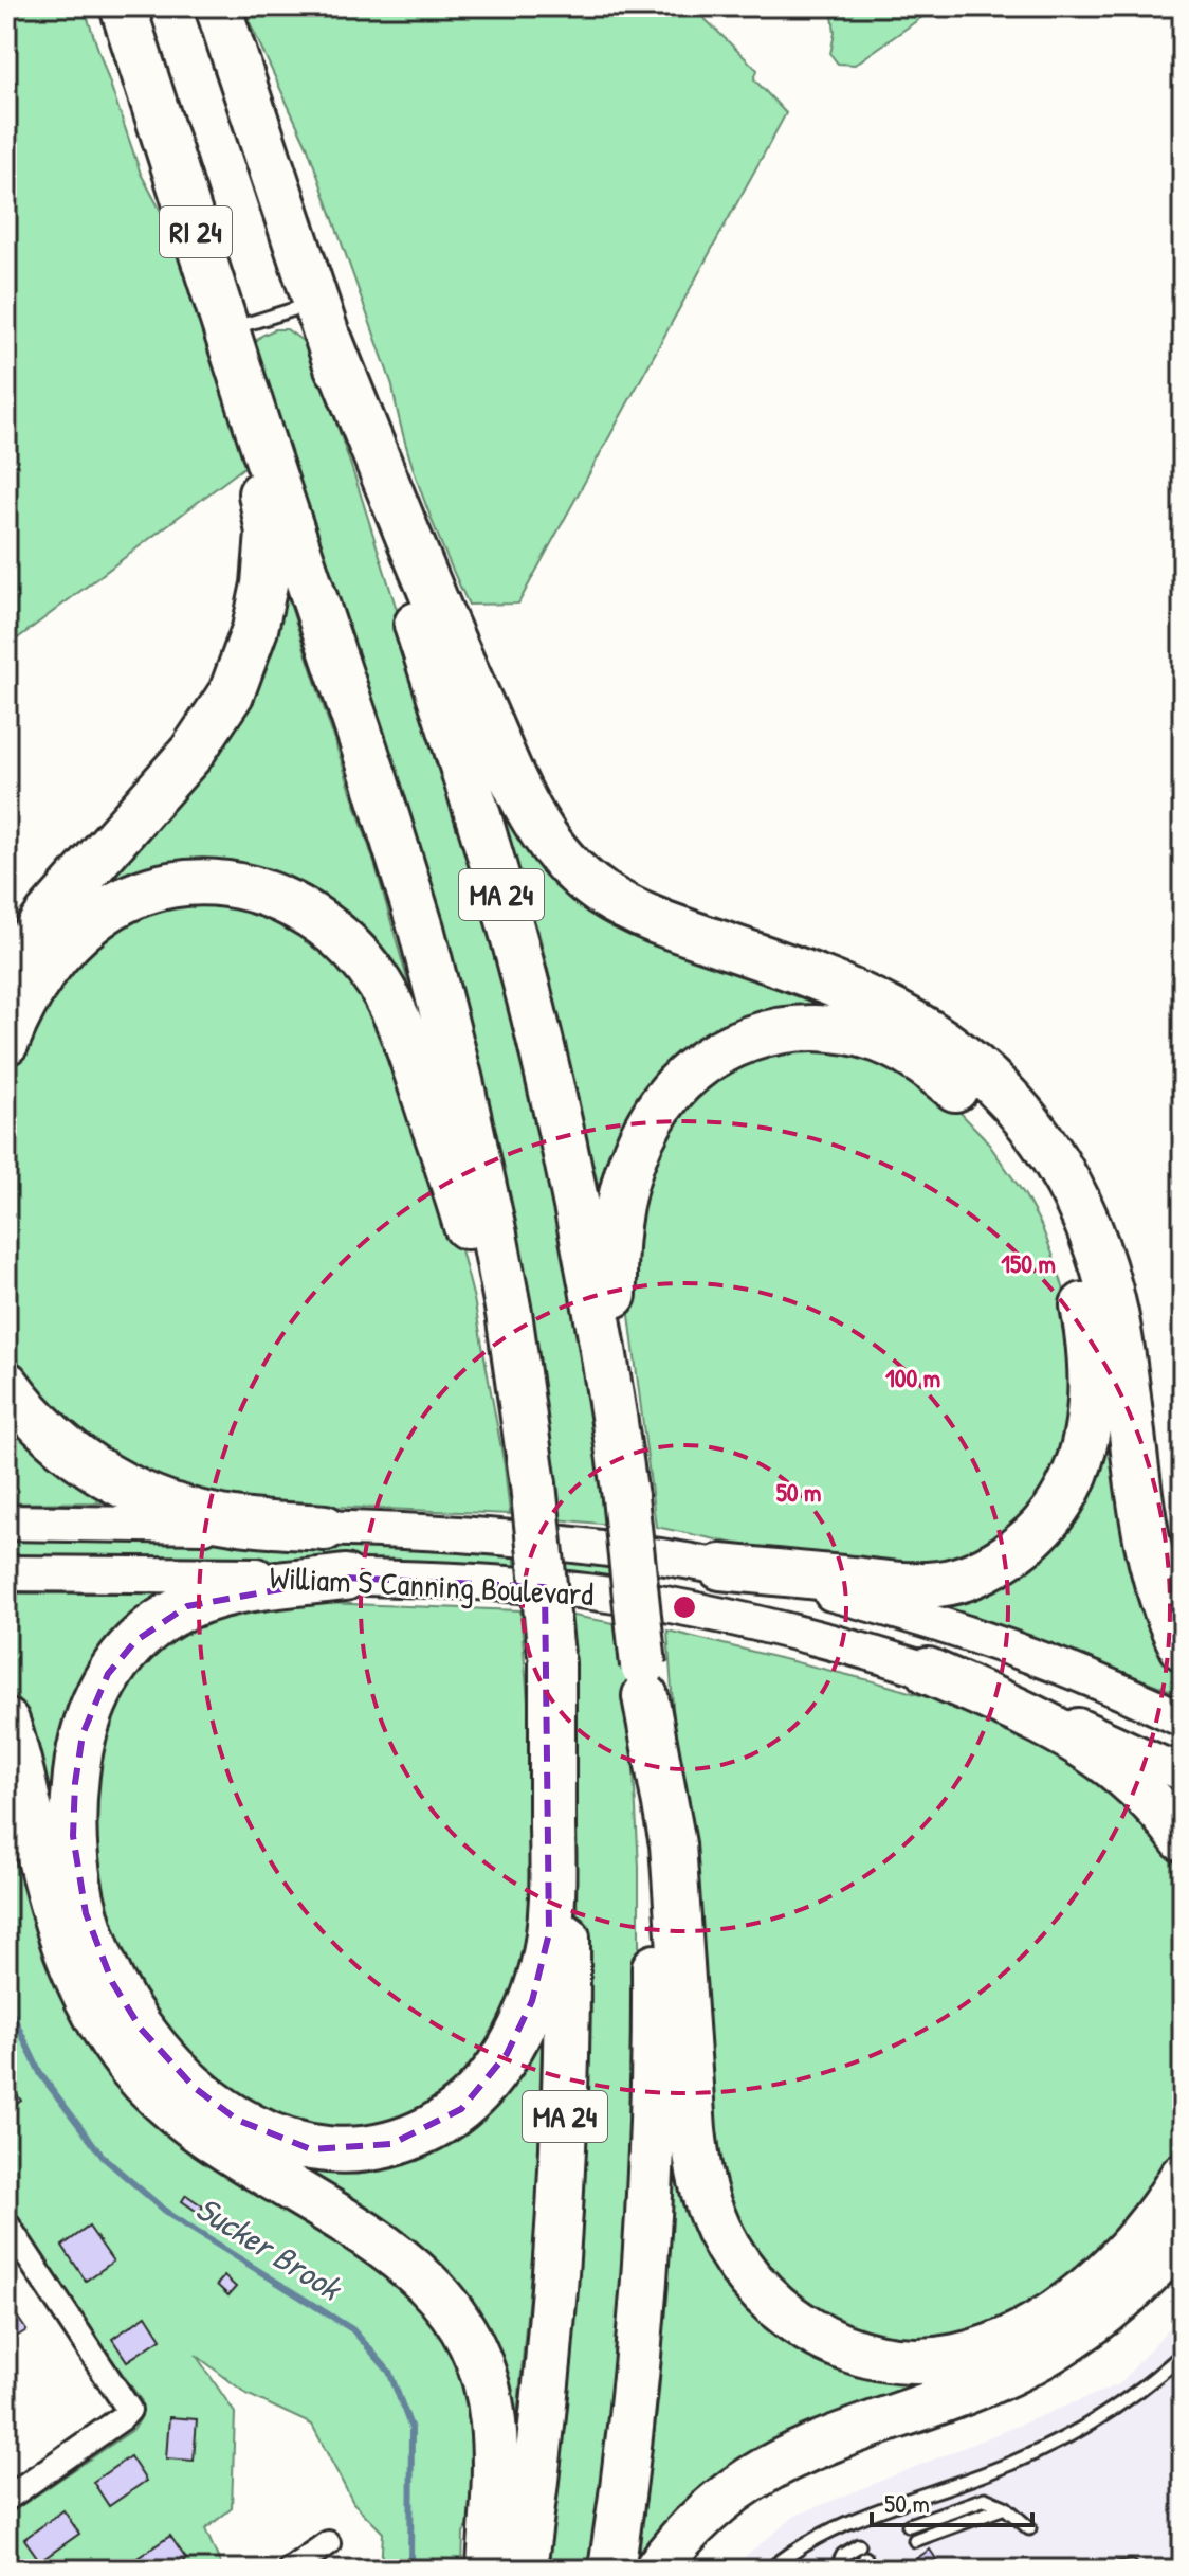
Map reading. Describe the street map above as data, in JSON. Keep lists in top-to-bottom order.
{
  "streets": {
    "highway": ["RI 24", "MA 24"],
    "main road": ["William S Canning Boulevard"]
  },
  "crossings": [
    ["RI 24", "MA 24"]
  ],
  "water": ["Sucker Brook"],
  "scale_bar": "50 m",
  "rings": ["150 m", "100 m", "50 m"]
}
